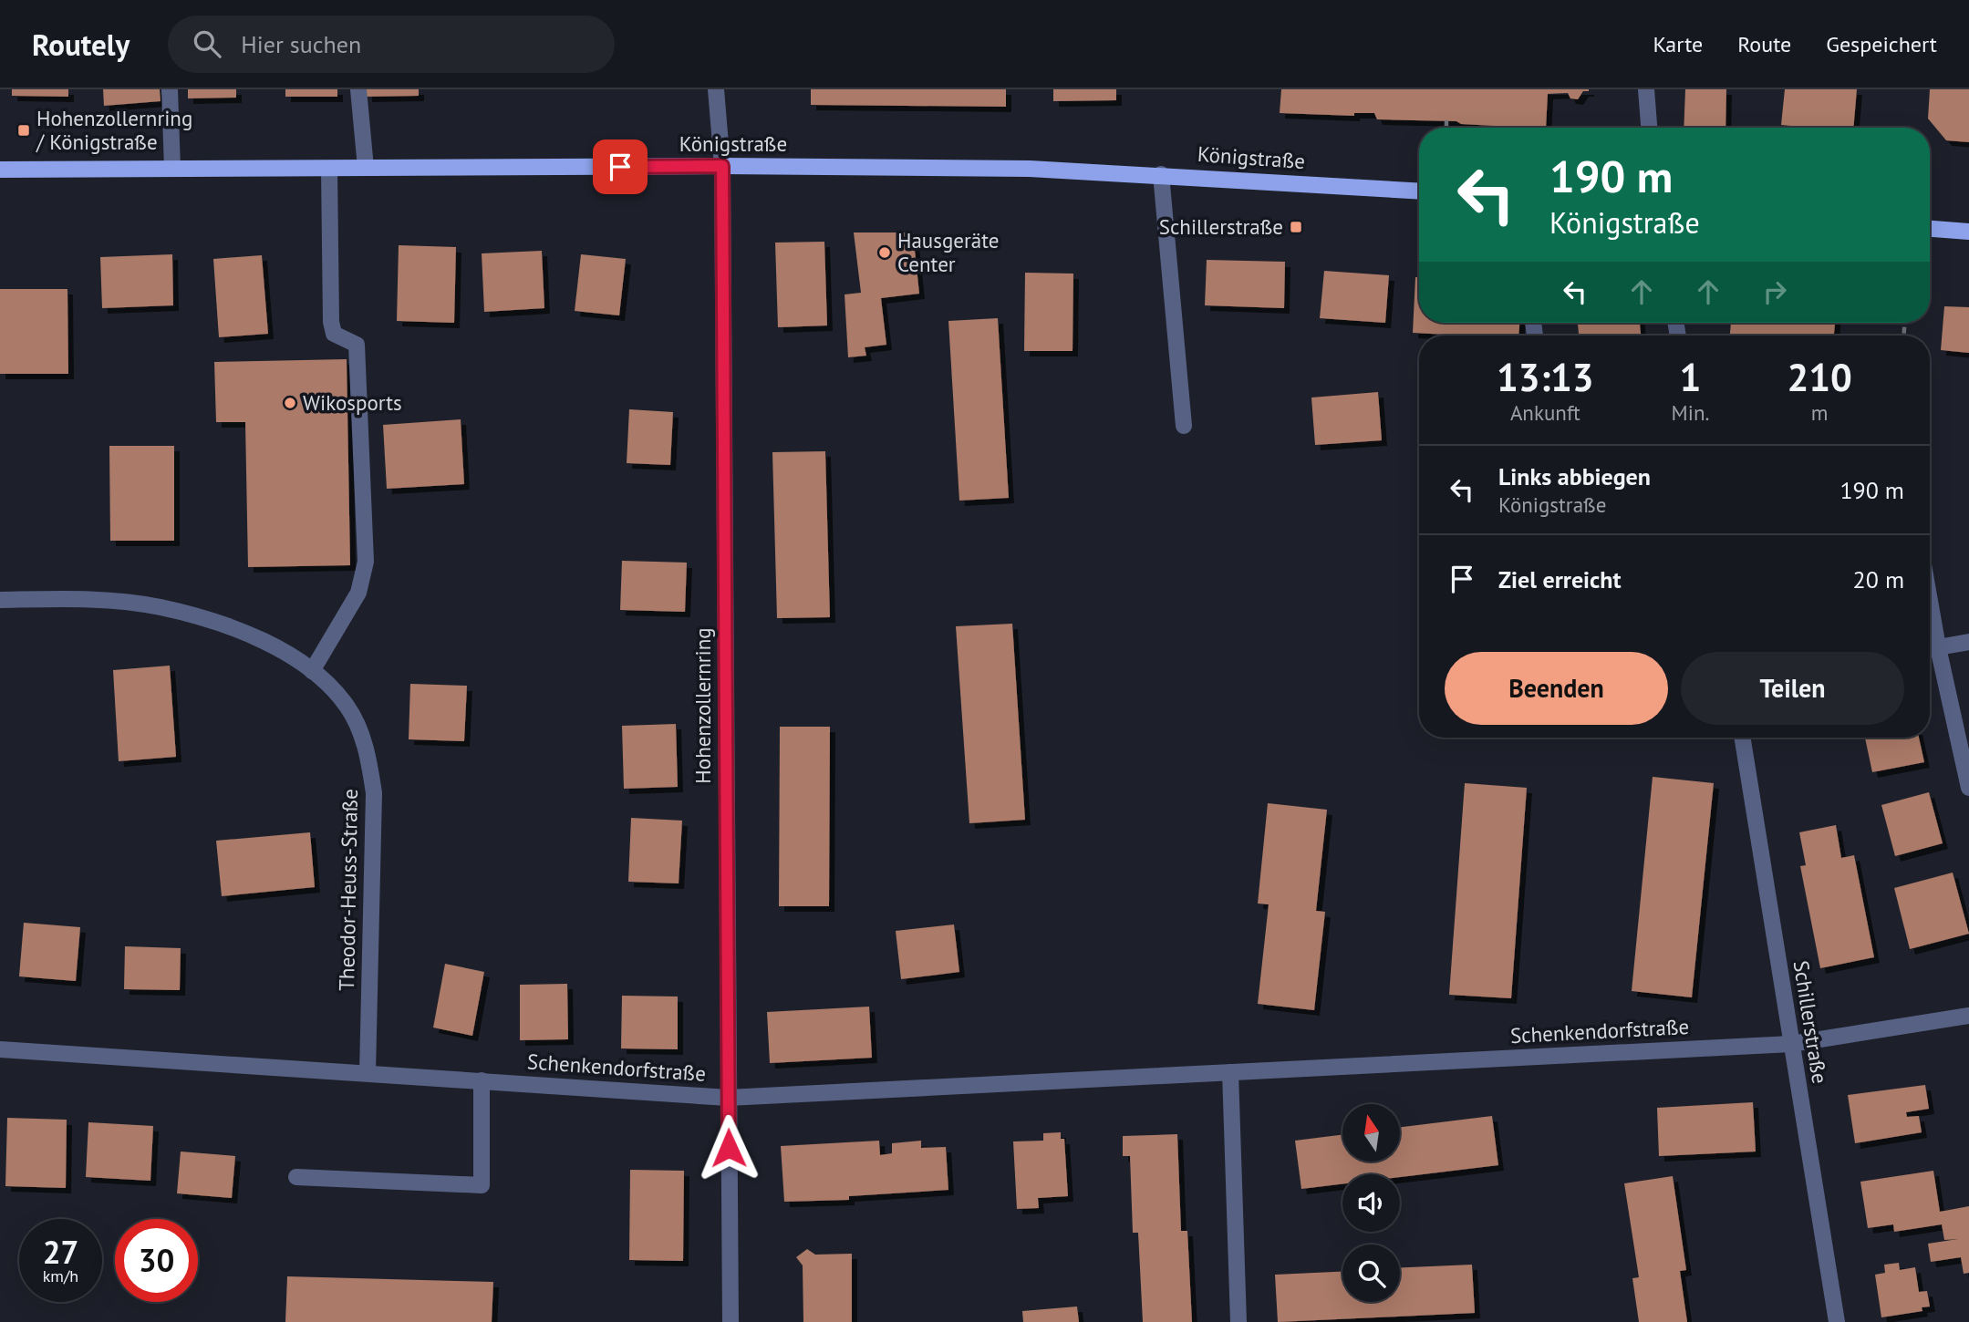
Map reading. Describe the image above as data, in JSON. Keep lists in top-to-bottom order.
{
  "streets": {
    "main road": ["Königstraße"],
    "street": [
      "Hohenzollernring",
      "Theodor-Heuss-Straße",
      "Schillerstraße",
      "Schenkendorfstraße"
    ]
  },
  "crossings": [
    ["Königstraße", "Hohenzollernring"],
    ["Hohenzollernring", "Schenkendorfstraße"],
    ["Theodor-Heuss-Straße", "Schenkendorfstraße"],
    ["Schillerstraße", "Schenkendorfstraße"]
  ],
  "places": {
    "transit": ["Hohenzollernring / Königstraße", "Schillerstraße"],
    "other": ["Hausgeräte Center", "Wikosports"]
  },
  "north": "top",
  "page": {
    "header": "Routely",
    "search": "Hier suchen",
    "nav": ["Karte", "Route", "Gespeichert"],
    "turn": ["190 m", "Königstraße"],
    "eta": [
      "13:13",
      "Ankunft",
      "1",
      "Min.",
      "210",
      "m"
    ],
    "list": [
      {
        "name": "Links abbiegen",
        "note": "Königstraße",
        "value": "190 m"
      },
      {
        "name": "Ziel erreicht",
        "value": "20 m"
      }
    ],
    "buttons": ["Beenden", "Teilen"],
    "speed": "27 km/h",
    "limit": "30"
  }
}
